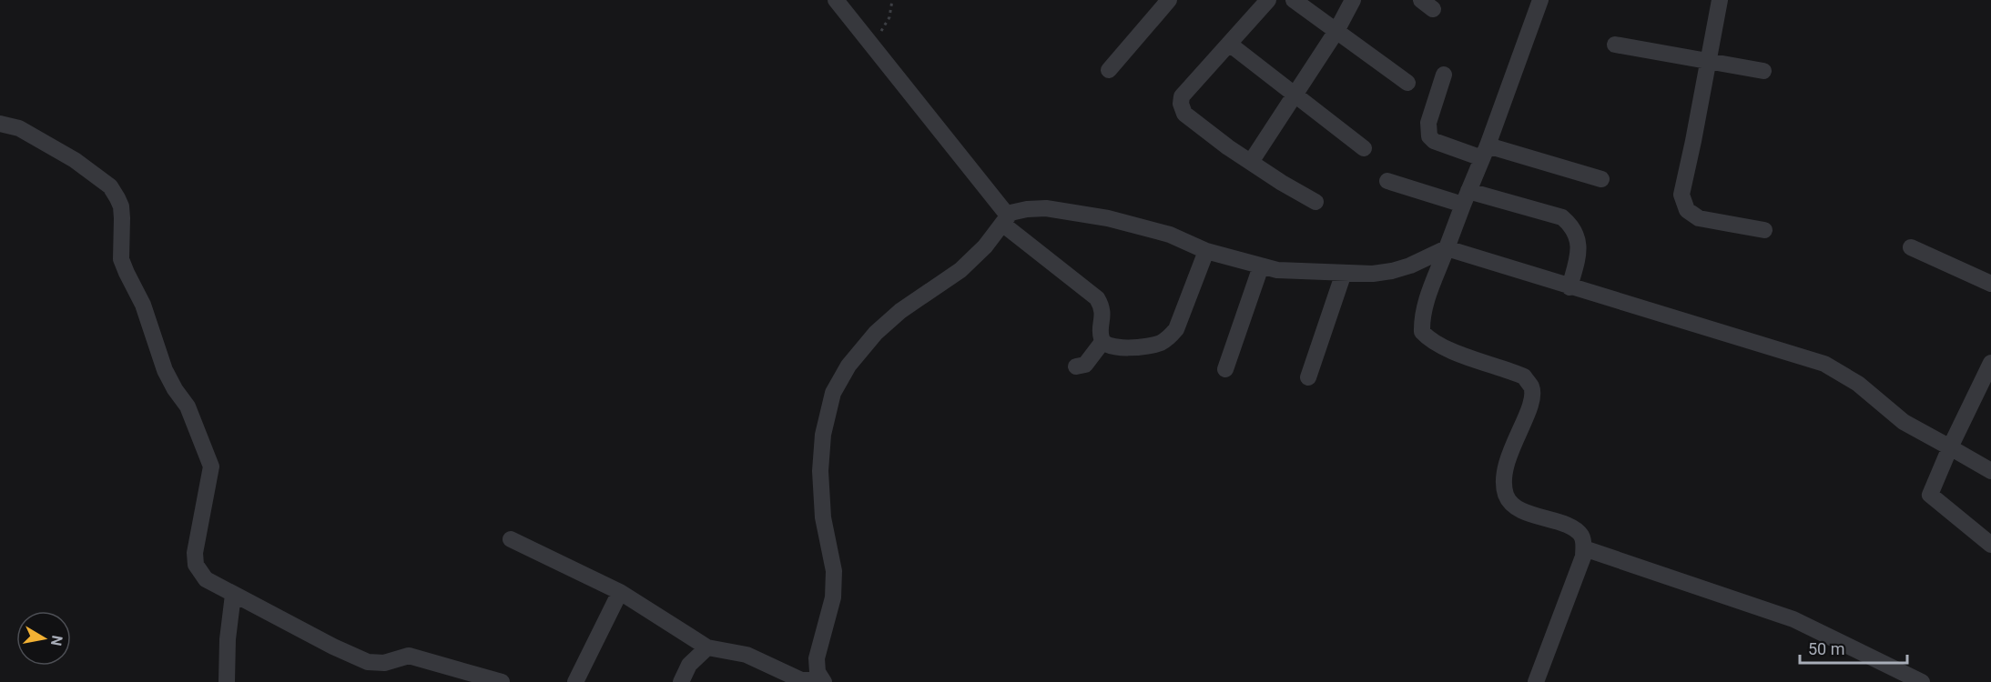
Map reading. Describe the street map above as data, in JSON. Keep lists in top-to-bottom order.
{
  "scale_bar": "50 m",
  "north": "right"
}
